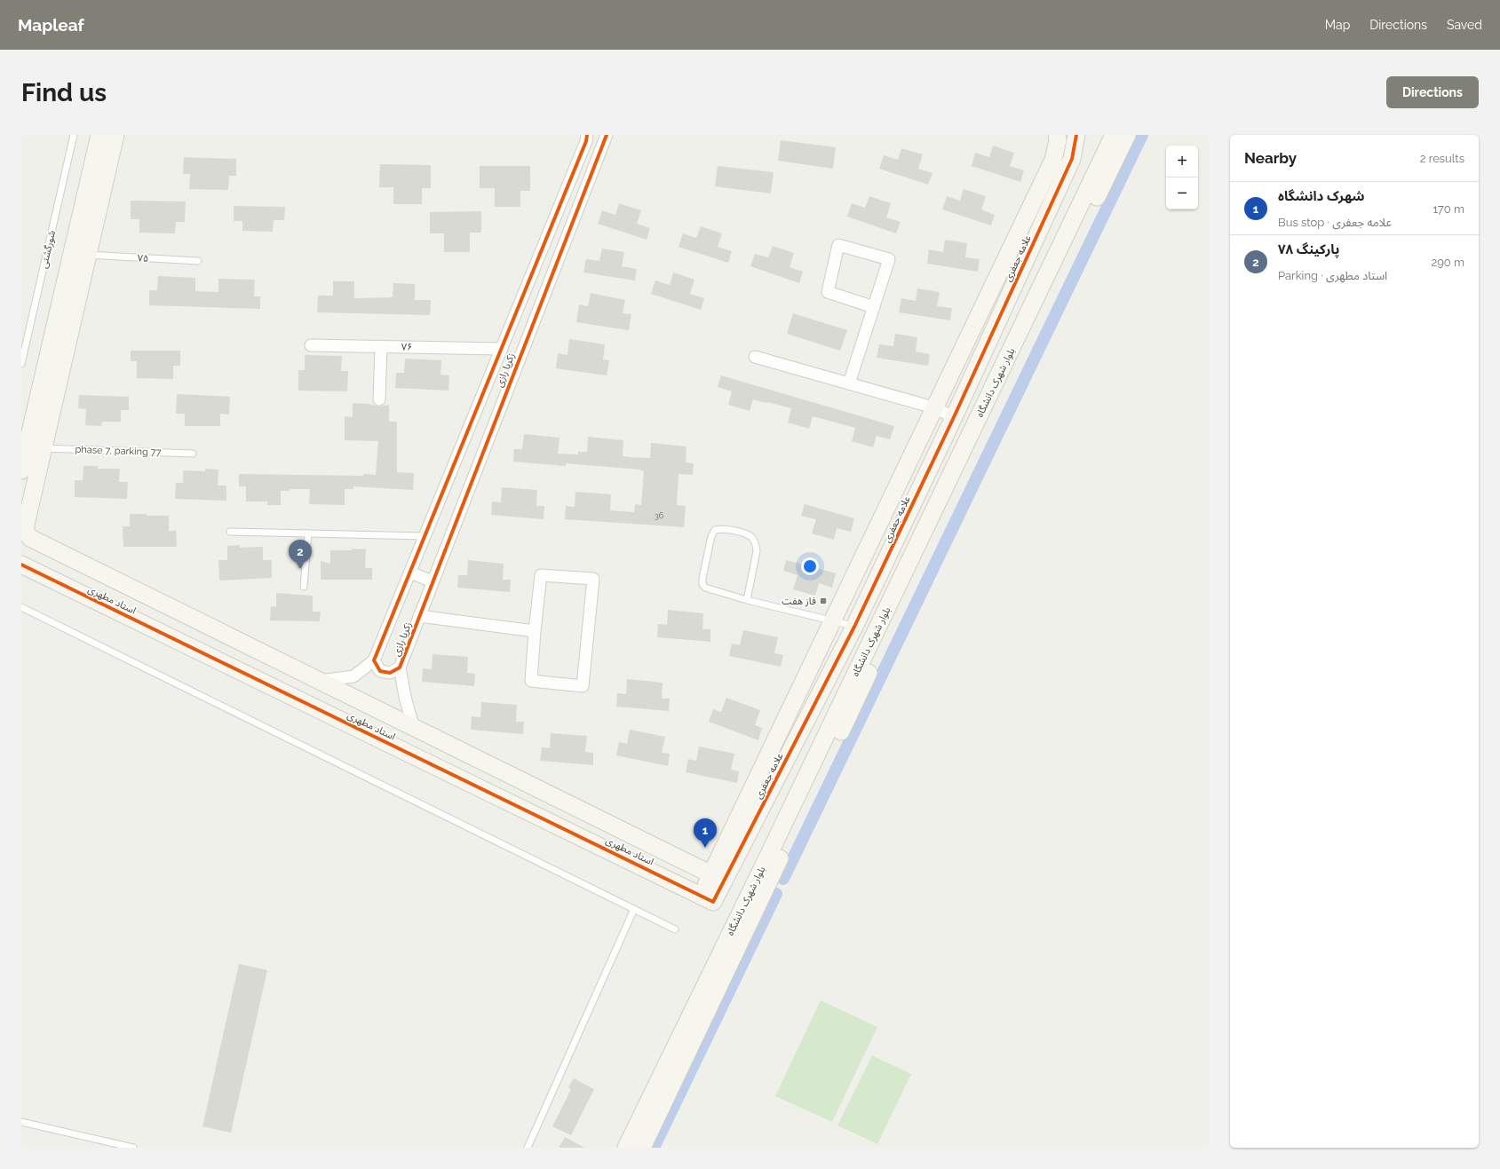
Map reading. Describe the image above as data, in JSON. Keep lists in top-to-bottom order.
{
  "streets": {
    "street": [
      "علامه جعفری",
      "۷۶",
      "زکریا رازی",
      "بلوار شهرک دانشگاه",
      "استاد مطهری"
    ],
    "lane": ["شورگشتی", "۷۵", "phase 7, parking 77"]
  },
  "crossings": [
    ["علامه جعفری", "استاد مطهری"],
    ["۷۶", "زکریا رازی"],
    ["phase 7, parking 77", "استاد مطهری"]
  ],
  "places": {
    "transit": ["فاز هفت"]
  },
  "house_numbers": ["36"],
  "page": {
    "header": "Mapleaf",
    "nav": ["Map", "Directions", "Saved"],
    "buttons": "Directions",
    "title": "Find us",
    "heading": ["Nearby", "2 results"],
    "map_buttons": ["+", "−"],
    "list": [
      {
        "mark": "1",
        "name": "شهرک دانشگاه",
        "note": "Bus stop · علامه جعفری",
        "value": "170 m"
      },
      {
        "mark": "2",
        "name": "پارکینگ ۷۸",
        "note": "Parking · استاد مطهری",
        "value": "290 m"
      }
    ],
    "pins": ["2", "1"]
  }
}
